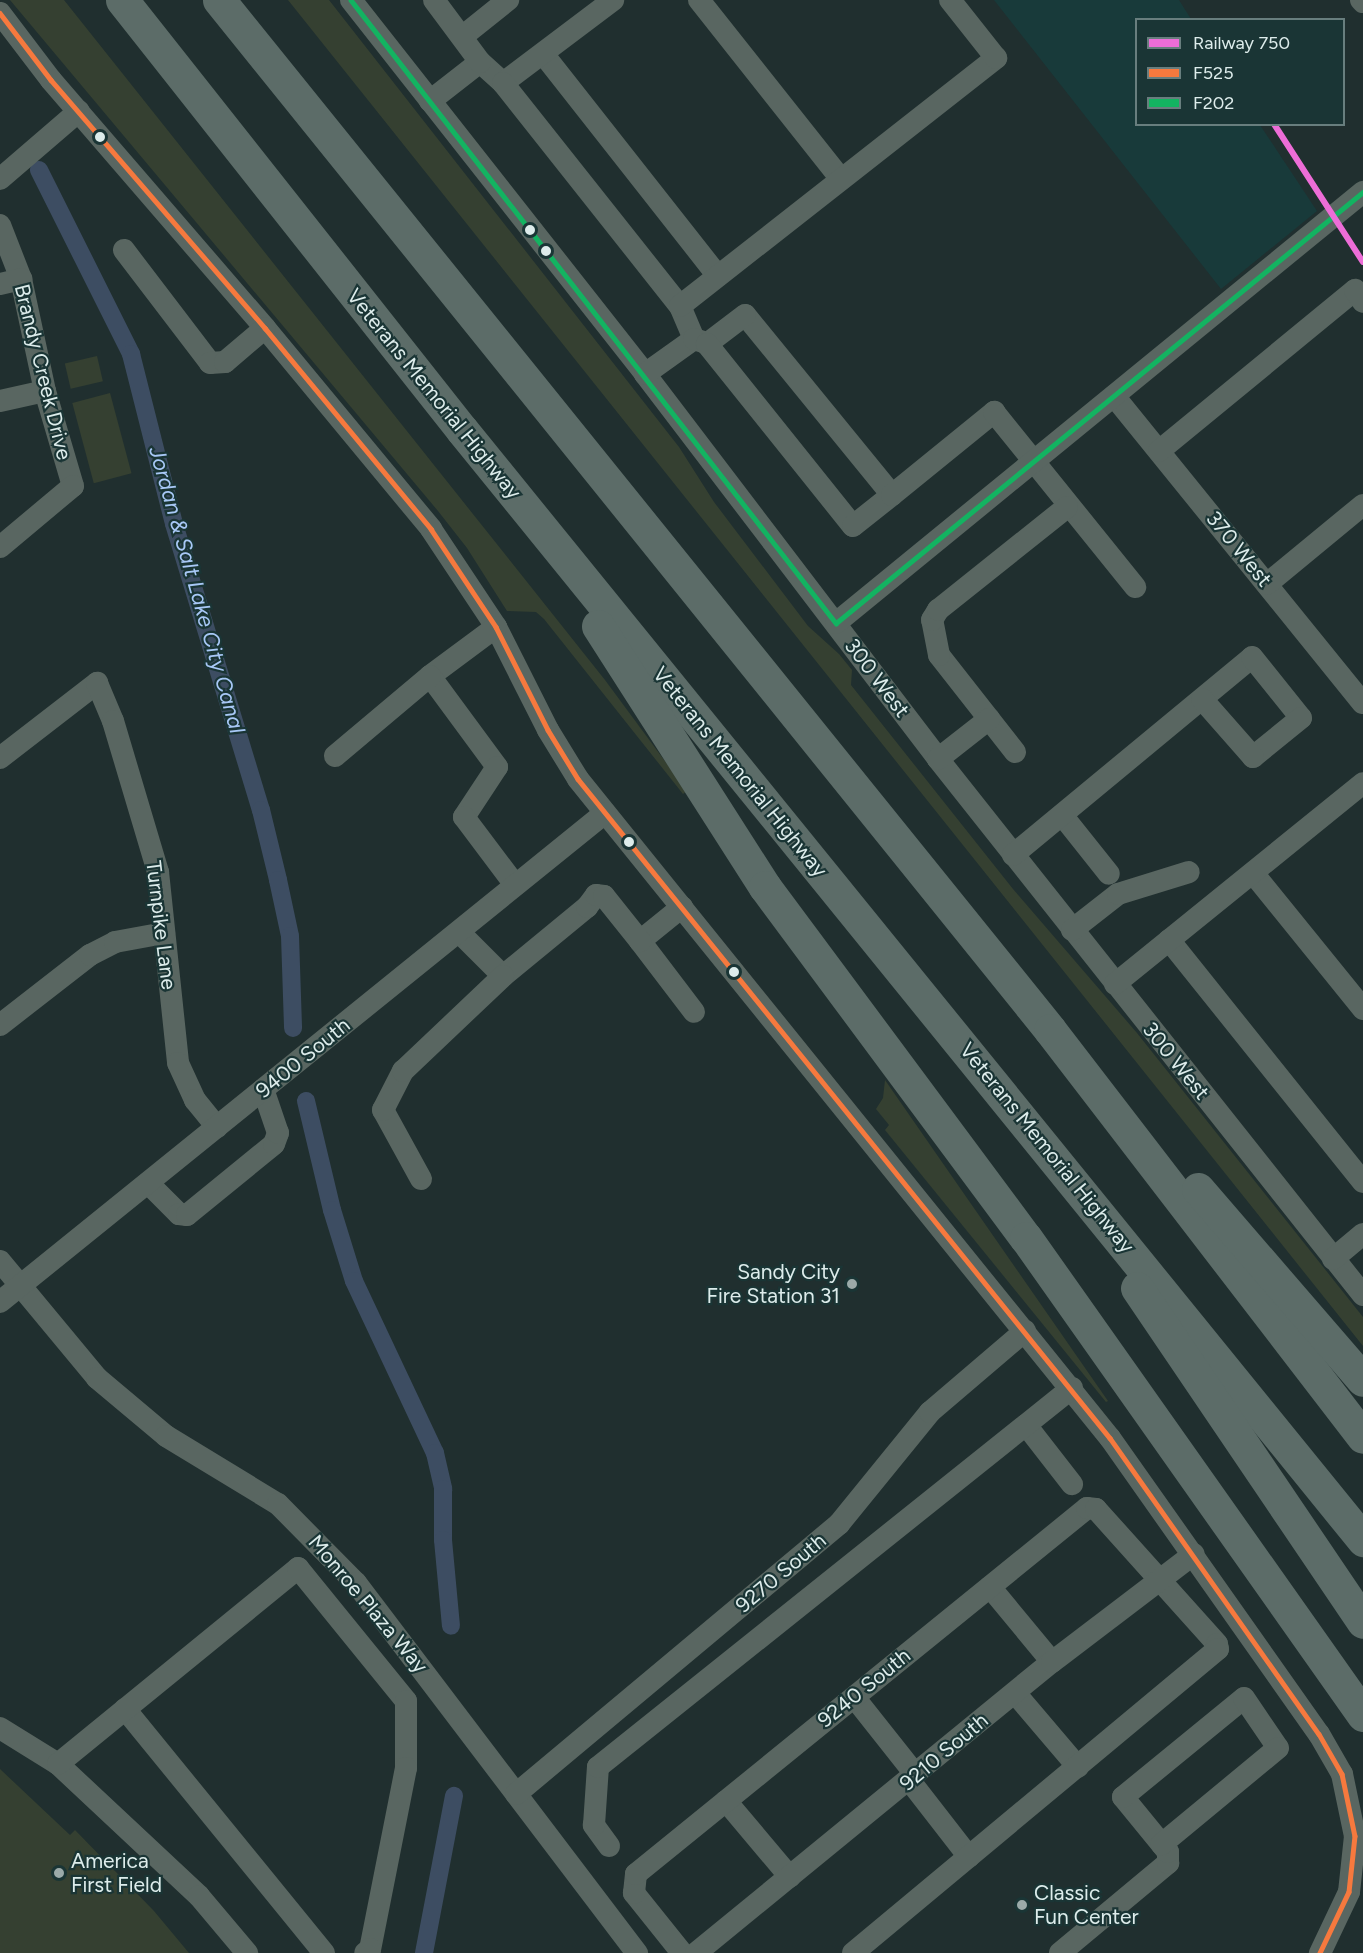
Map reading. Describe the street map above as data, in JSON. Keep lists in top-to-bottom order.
{
  "streets": {
    "highway": ["Veterans Memorial Highway"],
    "street": [
      "Brandy Creek Drive",
      "370 West",
      "300 West",
      "Turnpike Lane",
      "9400 South",
      "9270 South",
      "Monroe Plaza Way",
      "9240 South",
      "9210 South"
    ]
  },
  "crossings": [
    ["Turnpike Lane", "9400 South"],
    ["9400 South", "Monroe Plaza Way"],
    ["9270 South", "Monroe Plaza Way"],
    ["9240 South", "9210 South"]
  ],
  "water": ["Jordan & Salt Lake City Canal"],
  "places": ["Sandy City Fire Station 31", "America First Field", "Classic Fun Center"],
  "lines": ["transit line F202", "transit line F525", "rail line 750"],
  "legend": ["Railway 750", "F525", "F202"]
}
